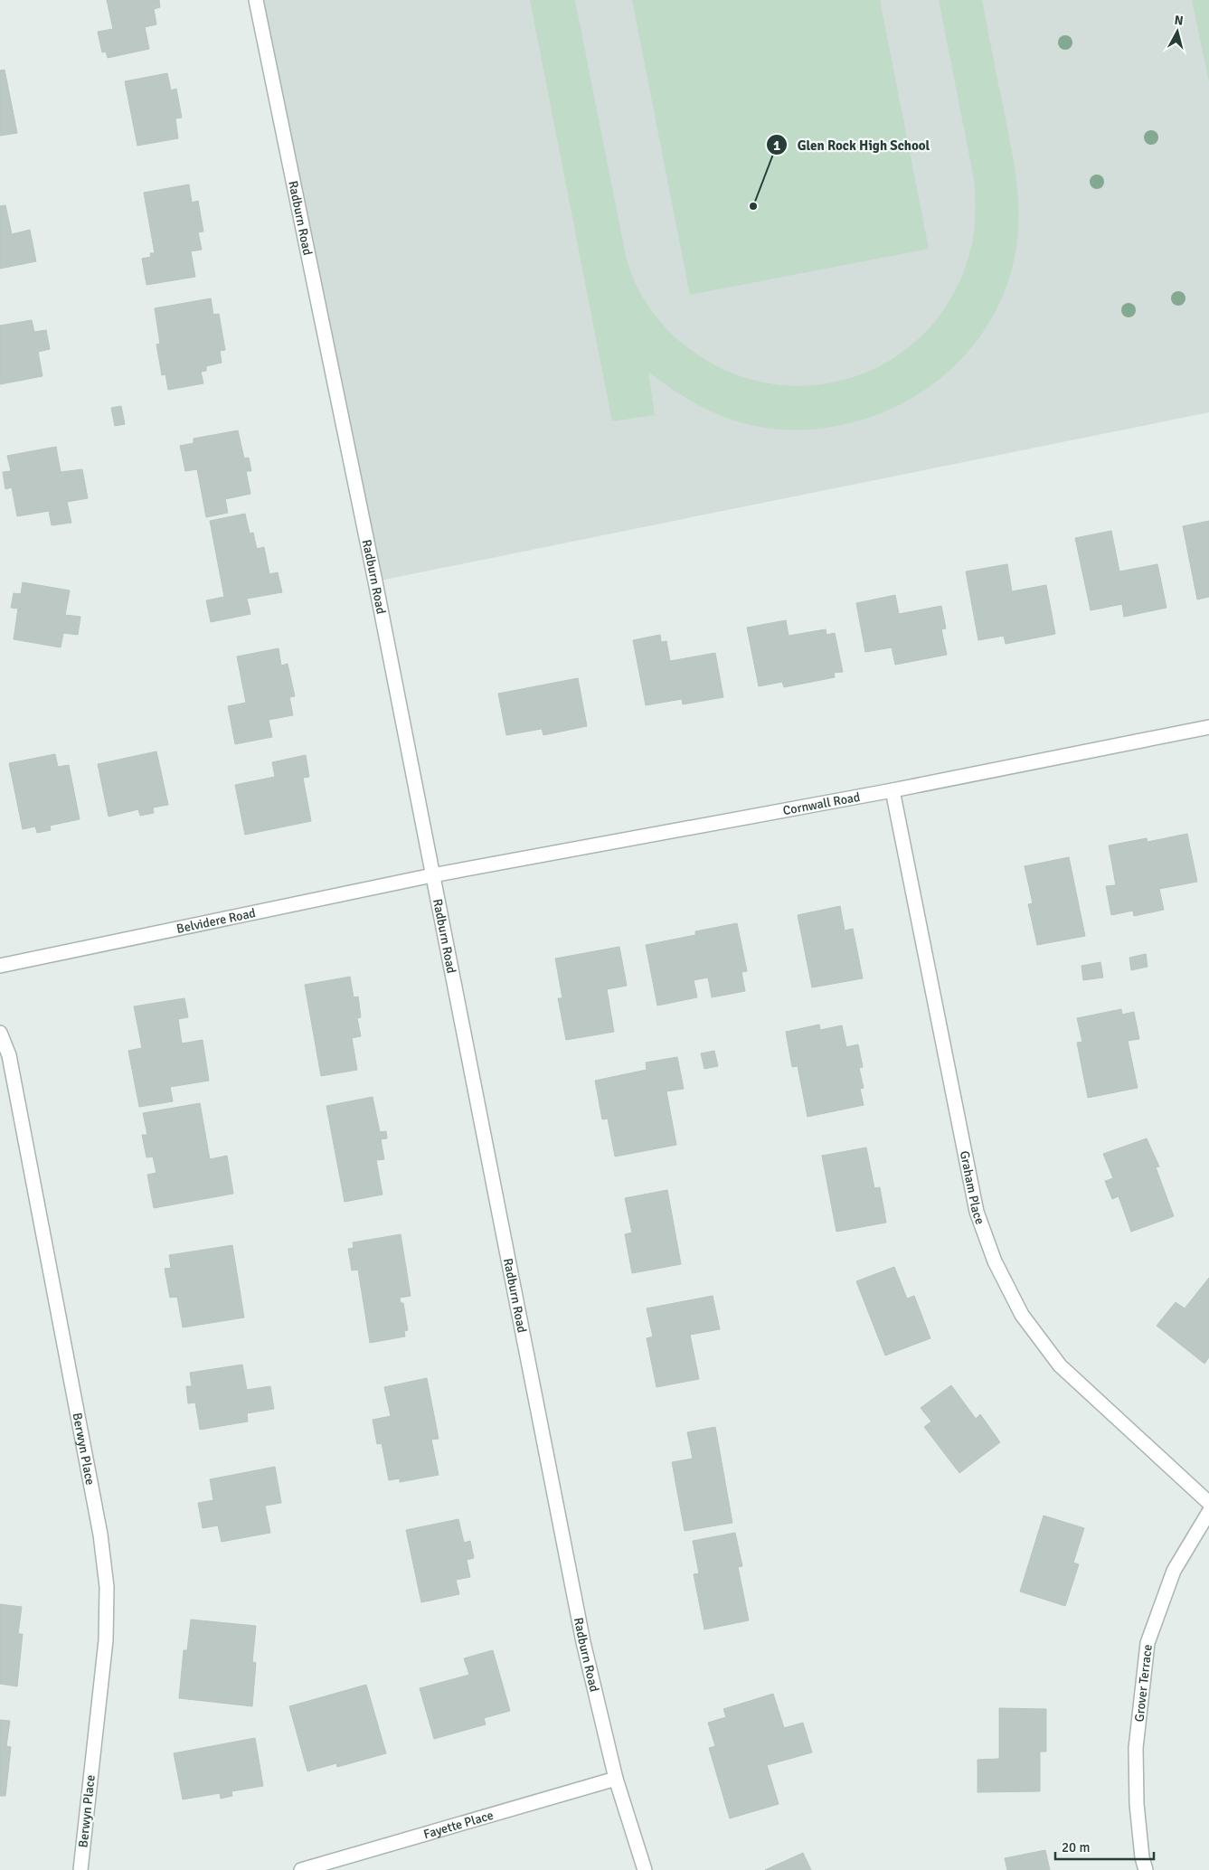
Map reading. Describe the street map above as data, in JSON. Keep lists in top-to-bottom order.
{
  "streets": {
    "street": [
      "Radburn Road",
      "Cornwall Road",
      "Belvidere Road",
      "Graham Place",
      "Berwyn Place",
      "Grover Terrace",
      "Fayette Place"
    ]
  },
  "crossings": [
    ["Radburn Road", "Cornwall Road"],
    ["Radburn Road", "Belvidere Road"],
    ["Radburn Road", "Fayette Place"],
    ["Cornwall Road", "Belvidere Road"],
    ["Cornwall Road", "Graham Place"]
  ],
  "places": ["Glen Rock High School"],
  "scale_bar": "20 m",
  "north": "top"
}
